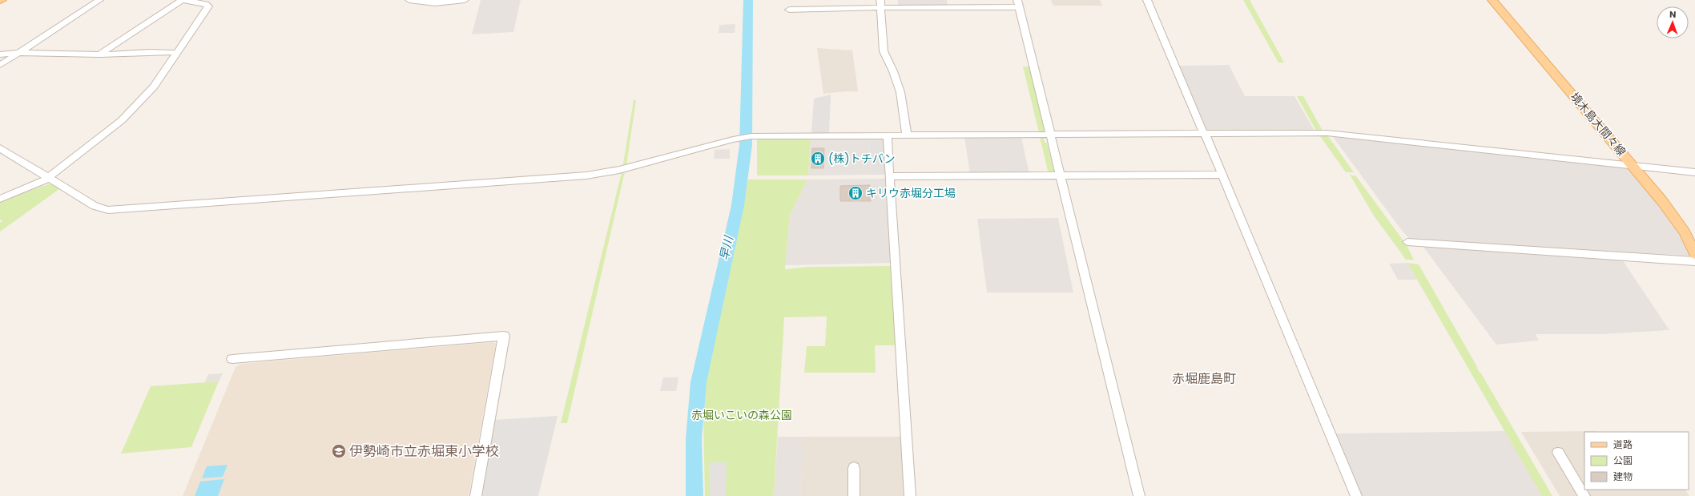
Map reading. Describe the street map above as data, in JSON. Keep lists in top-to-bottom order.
{
  "streets": {
    "main road": ["境木島大間々線"]
  },
  "districts": ["赤堀鹿島町"],
  "water": ["早川"],
  "parks": ["赤堀いこいの森公園"],
  "places": {
    "building": ["(株)トチバン", "キリウ赤堀分工場"],
    "school or university": ["伊勢崎市立赤堀東小学校"]
  },
  "legend": ["道路", "公園", "建物"],
  "north": "top"
}
